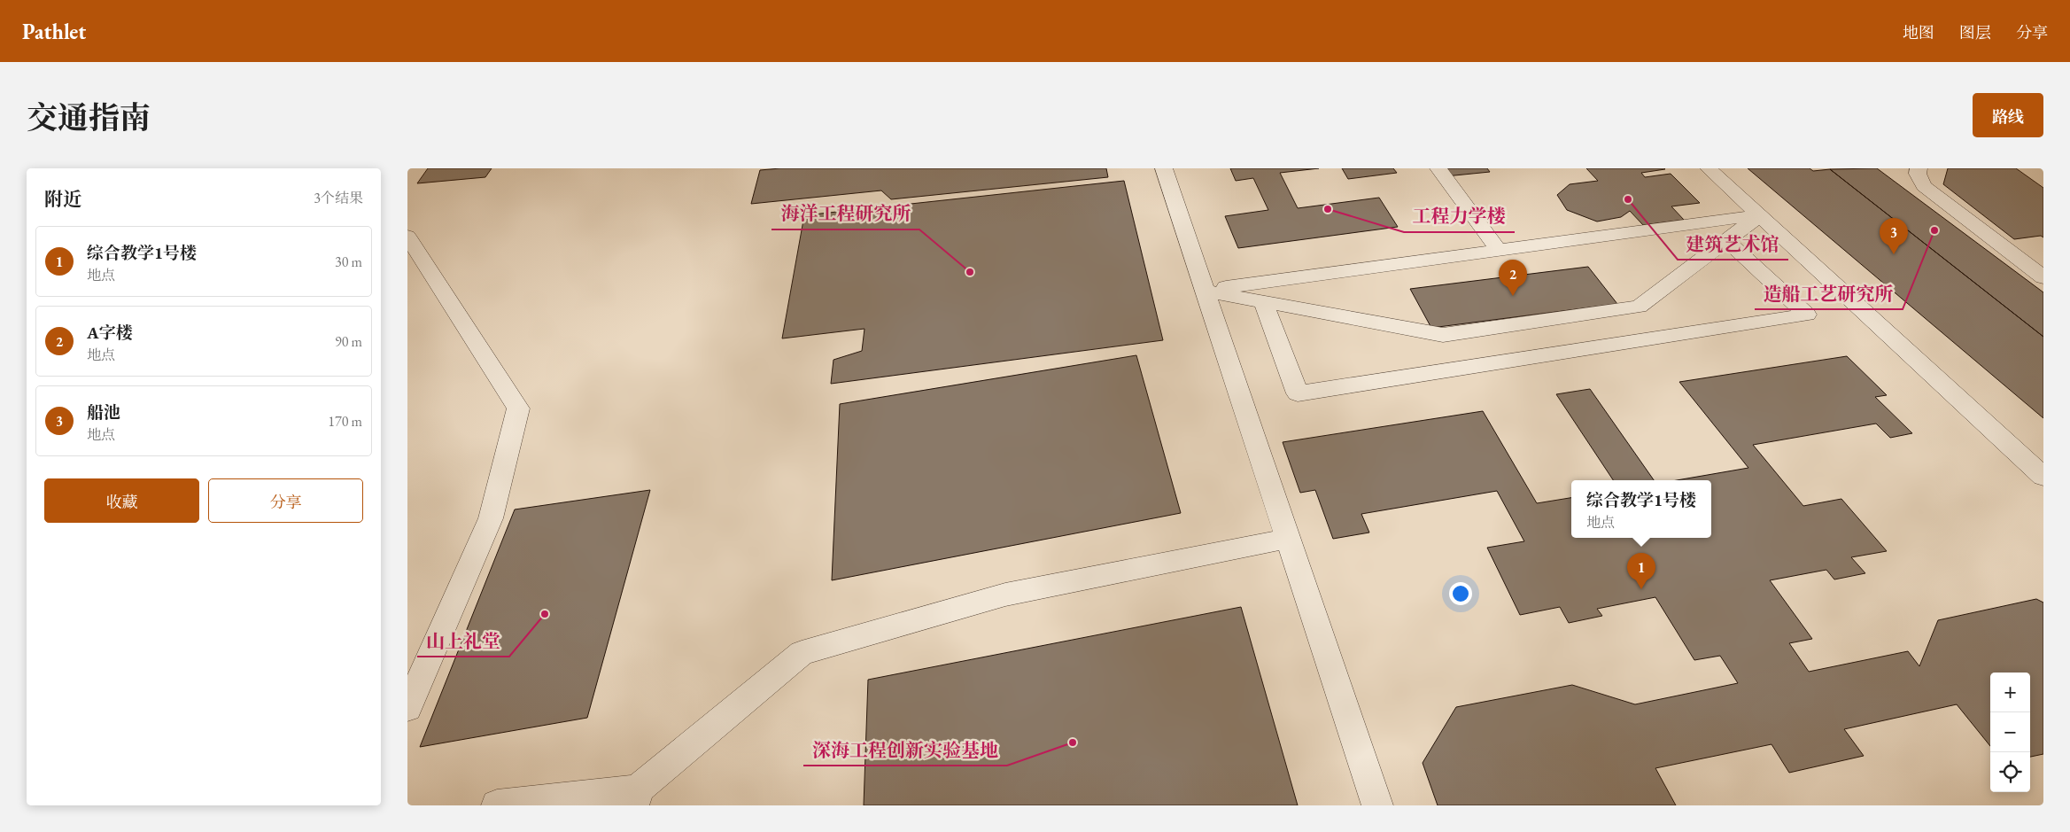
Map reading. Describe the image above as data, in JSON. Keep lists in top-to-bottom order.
{
  "places": [
    "建筑艺术馆",
    "工程力学楼",
    "造船工艺研究所",
    "海洋工程研究所",
    "山上礼堂",
    "深海工程创新实验基地"
  ],
  "page": {
    "header": "Pathlet",
    "nav": ["地图", "图层", "分享"],
    "title": "交通指南",
    "buttons": [
      "路线",
      ["收藏", "分享"]
    ],
    "heading": ["附近", "3个结果"],
    "pins": ["3", "2", "1"],
    "list": [
      {
        "mark": "1",
        "name": "综合教学1号楼",
        "note": "地点",
        "value": "30 m"
      },
      {
        "mark": "2",
        "name": "A字楼",
        "note": "地点",
        "value": "90 m"
      },
      {
        "mark": "3",
        "name": "船池",
        "note": "地点",
        "value": "170 m"
      }
    ],
    "popup": ["综合教学1号楼", "地点"],
    "map_buttons": ["+", "−"]
  }
}
